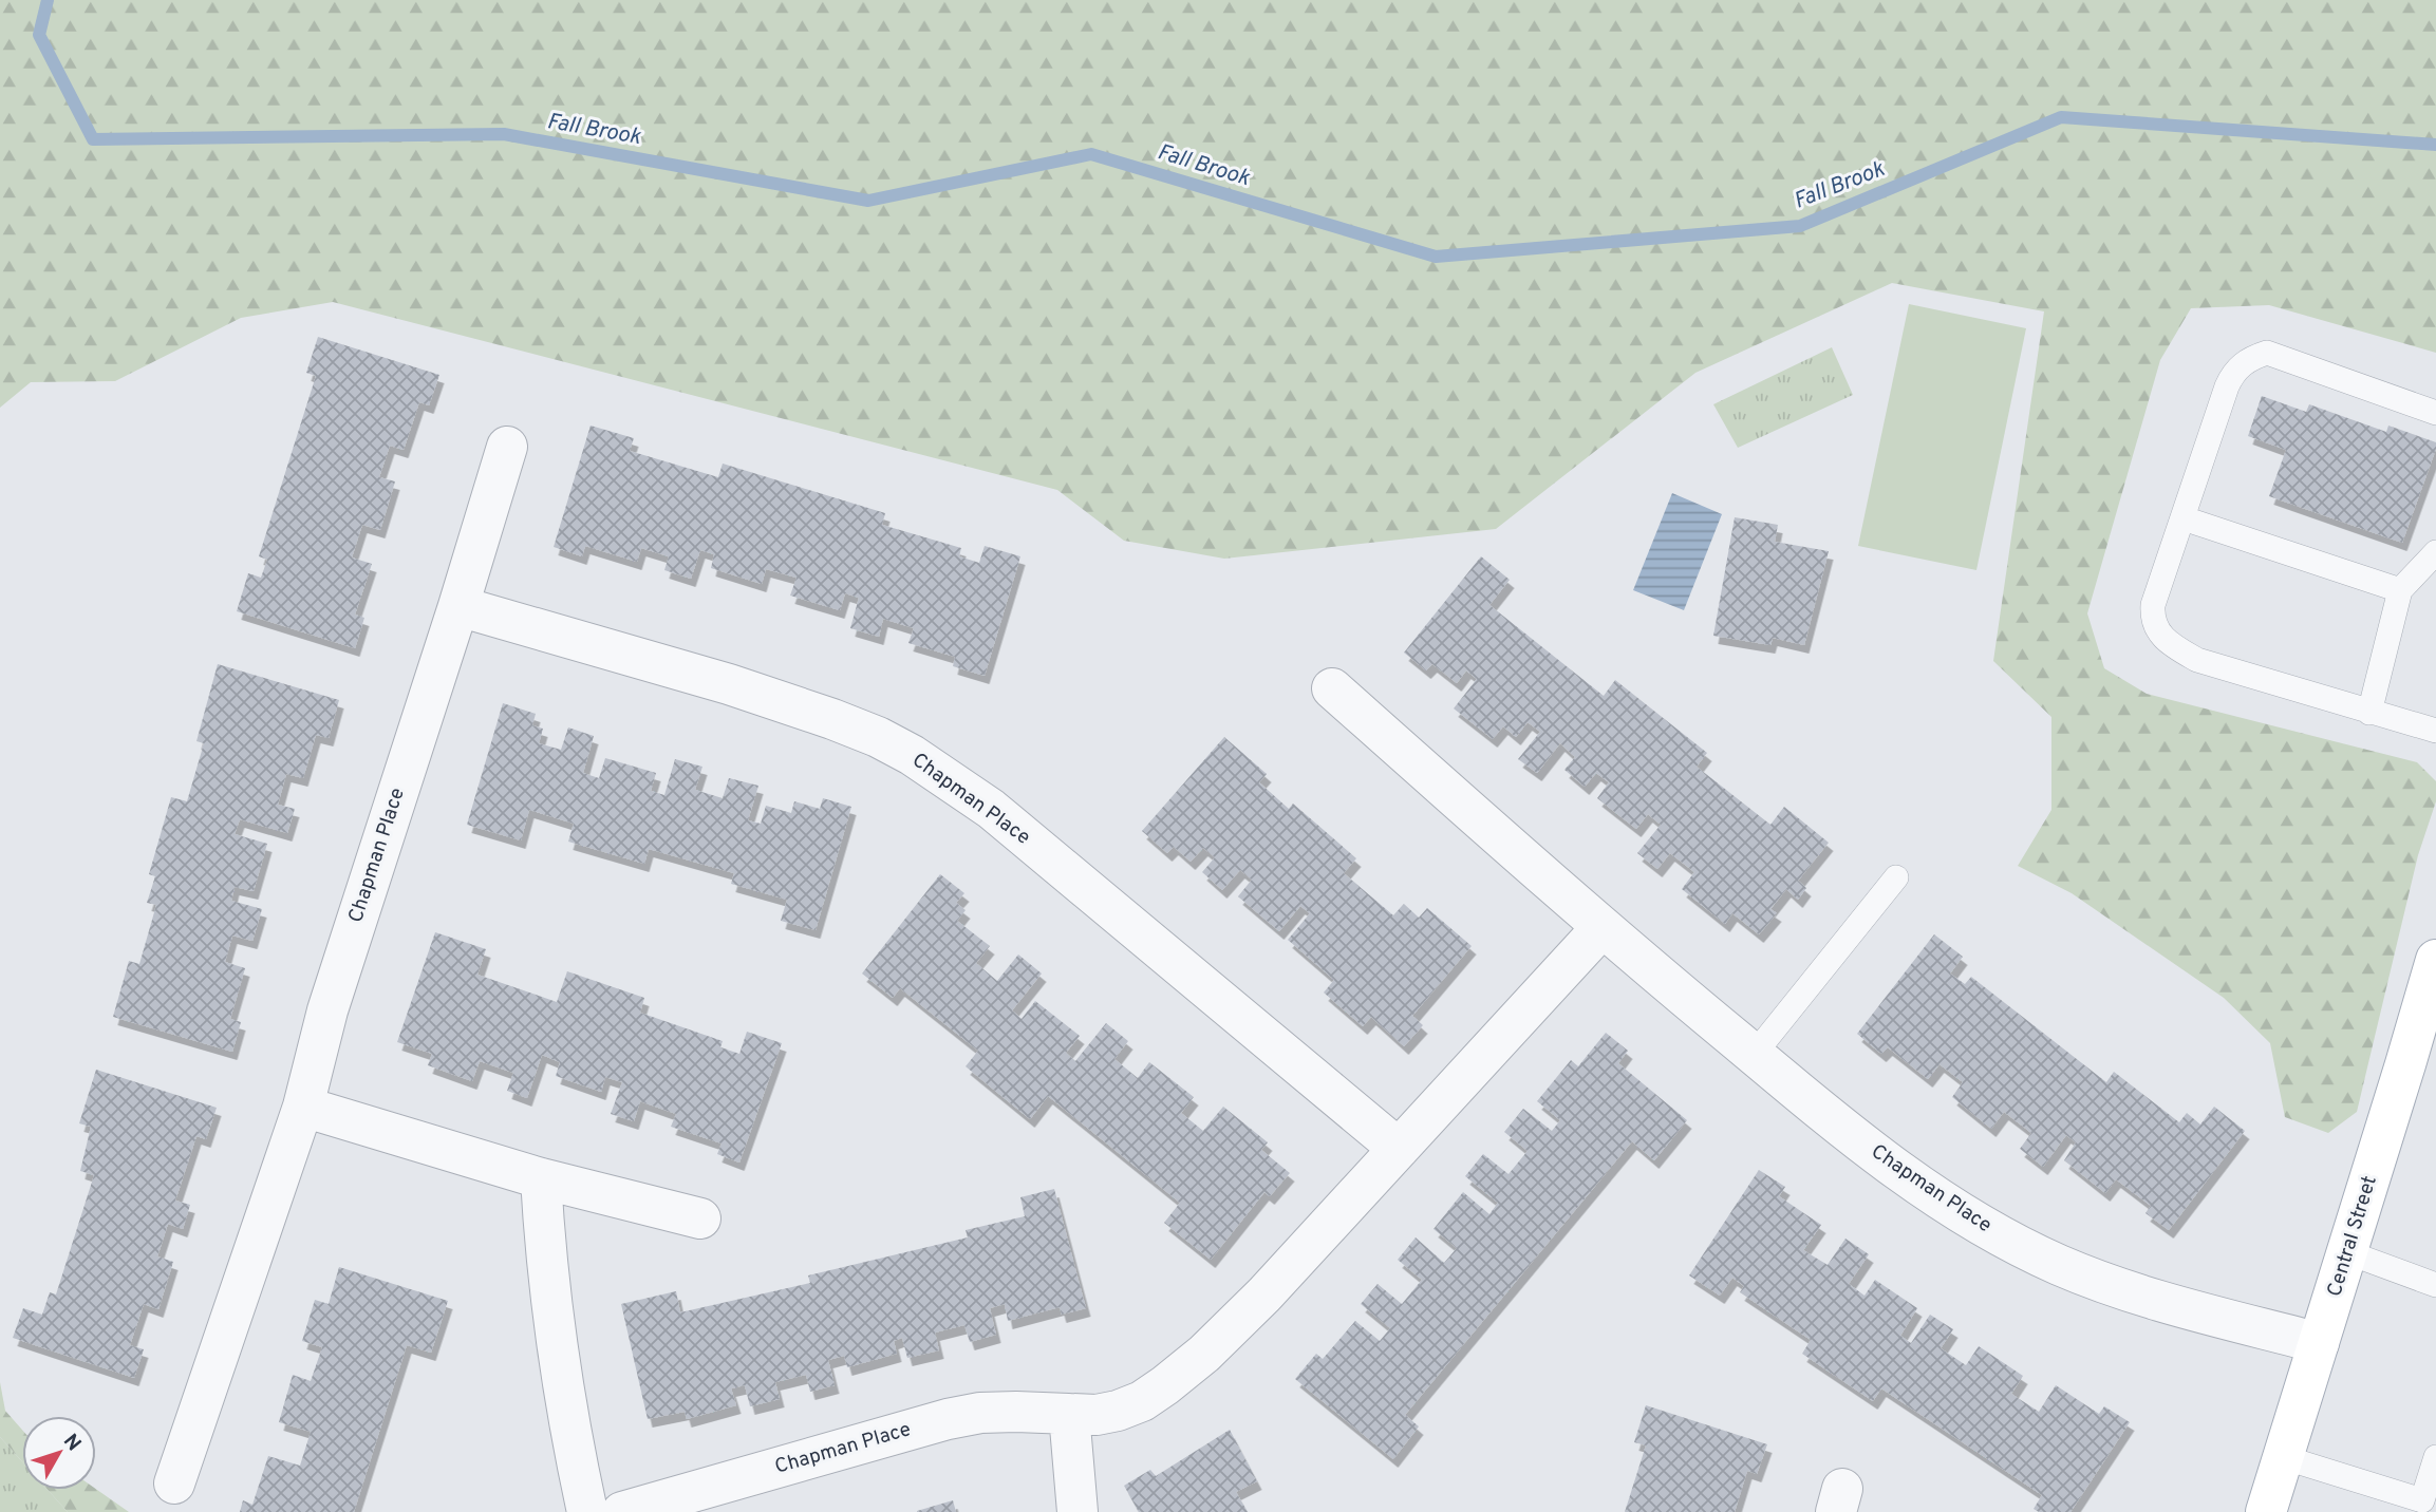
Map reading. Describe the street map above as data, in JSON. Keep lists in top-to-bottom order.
{
  "streets": {
    "main road": ["Central Street"],
    "street": ["Chapman Place"]
  },
  "crossings": [
    ["Chapman Place", "Central Street"]
  ],
  "water": ["Fall Brook"],
  "north": "top right"
}
